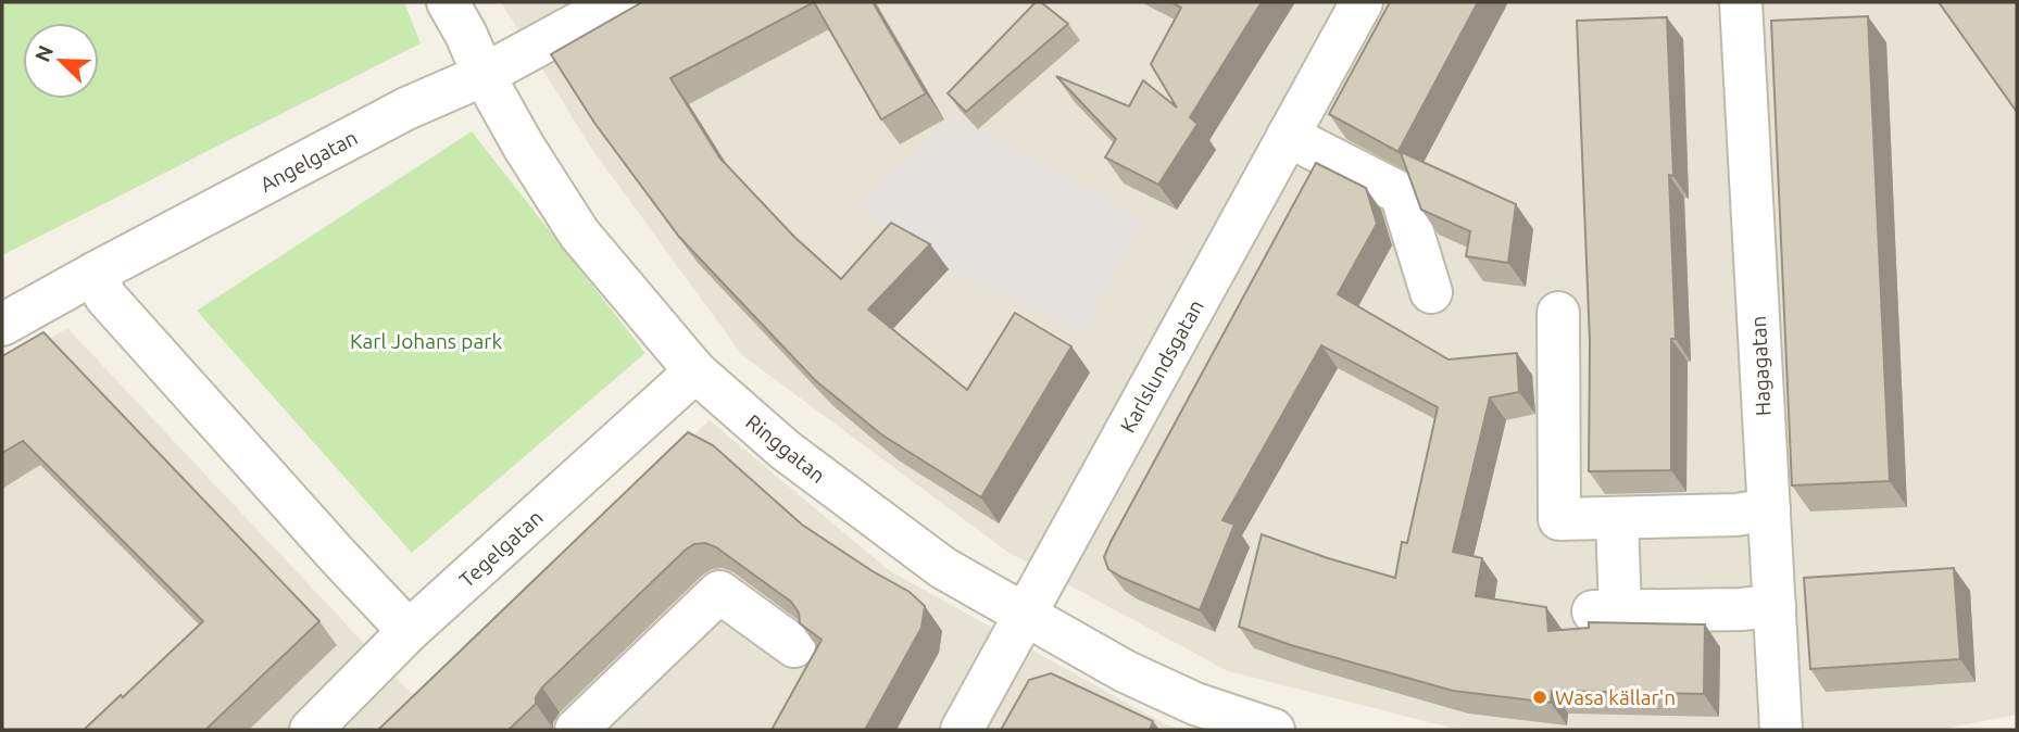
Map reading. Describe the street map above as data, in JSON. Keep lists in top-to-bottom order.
{
  "streets": {
    "street": [
      "Angelgatan",
      "Karlslundsgatan",
      "Hagagatan",
      "Ringgatan",
      "Tegelgatan"
    ]
  },
  "crossings": [
    ["Angelgatan", "Ringgatan"],
    ["Karlslundsgatan", "Ringgatan"],
    ["Ringgatan", "Tegelgatan"]
  ],
  "parks": ["Karl Johans park"],
  "places": ["Wasa källar'n"],
  "north": "top left"
}
